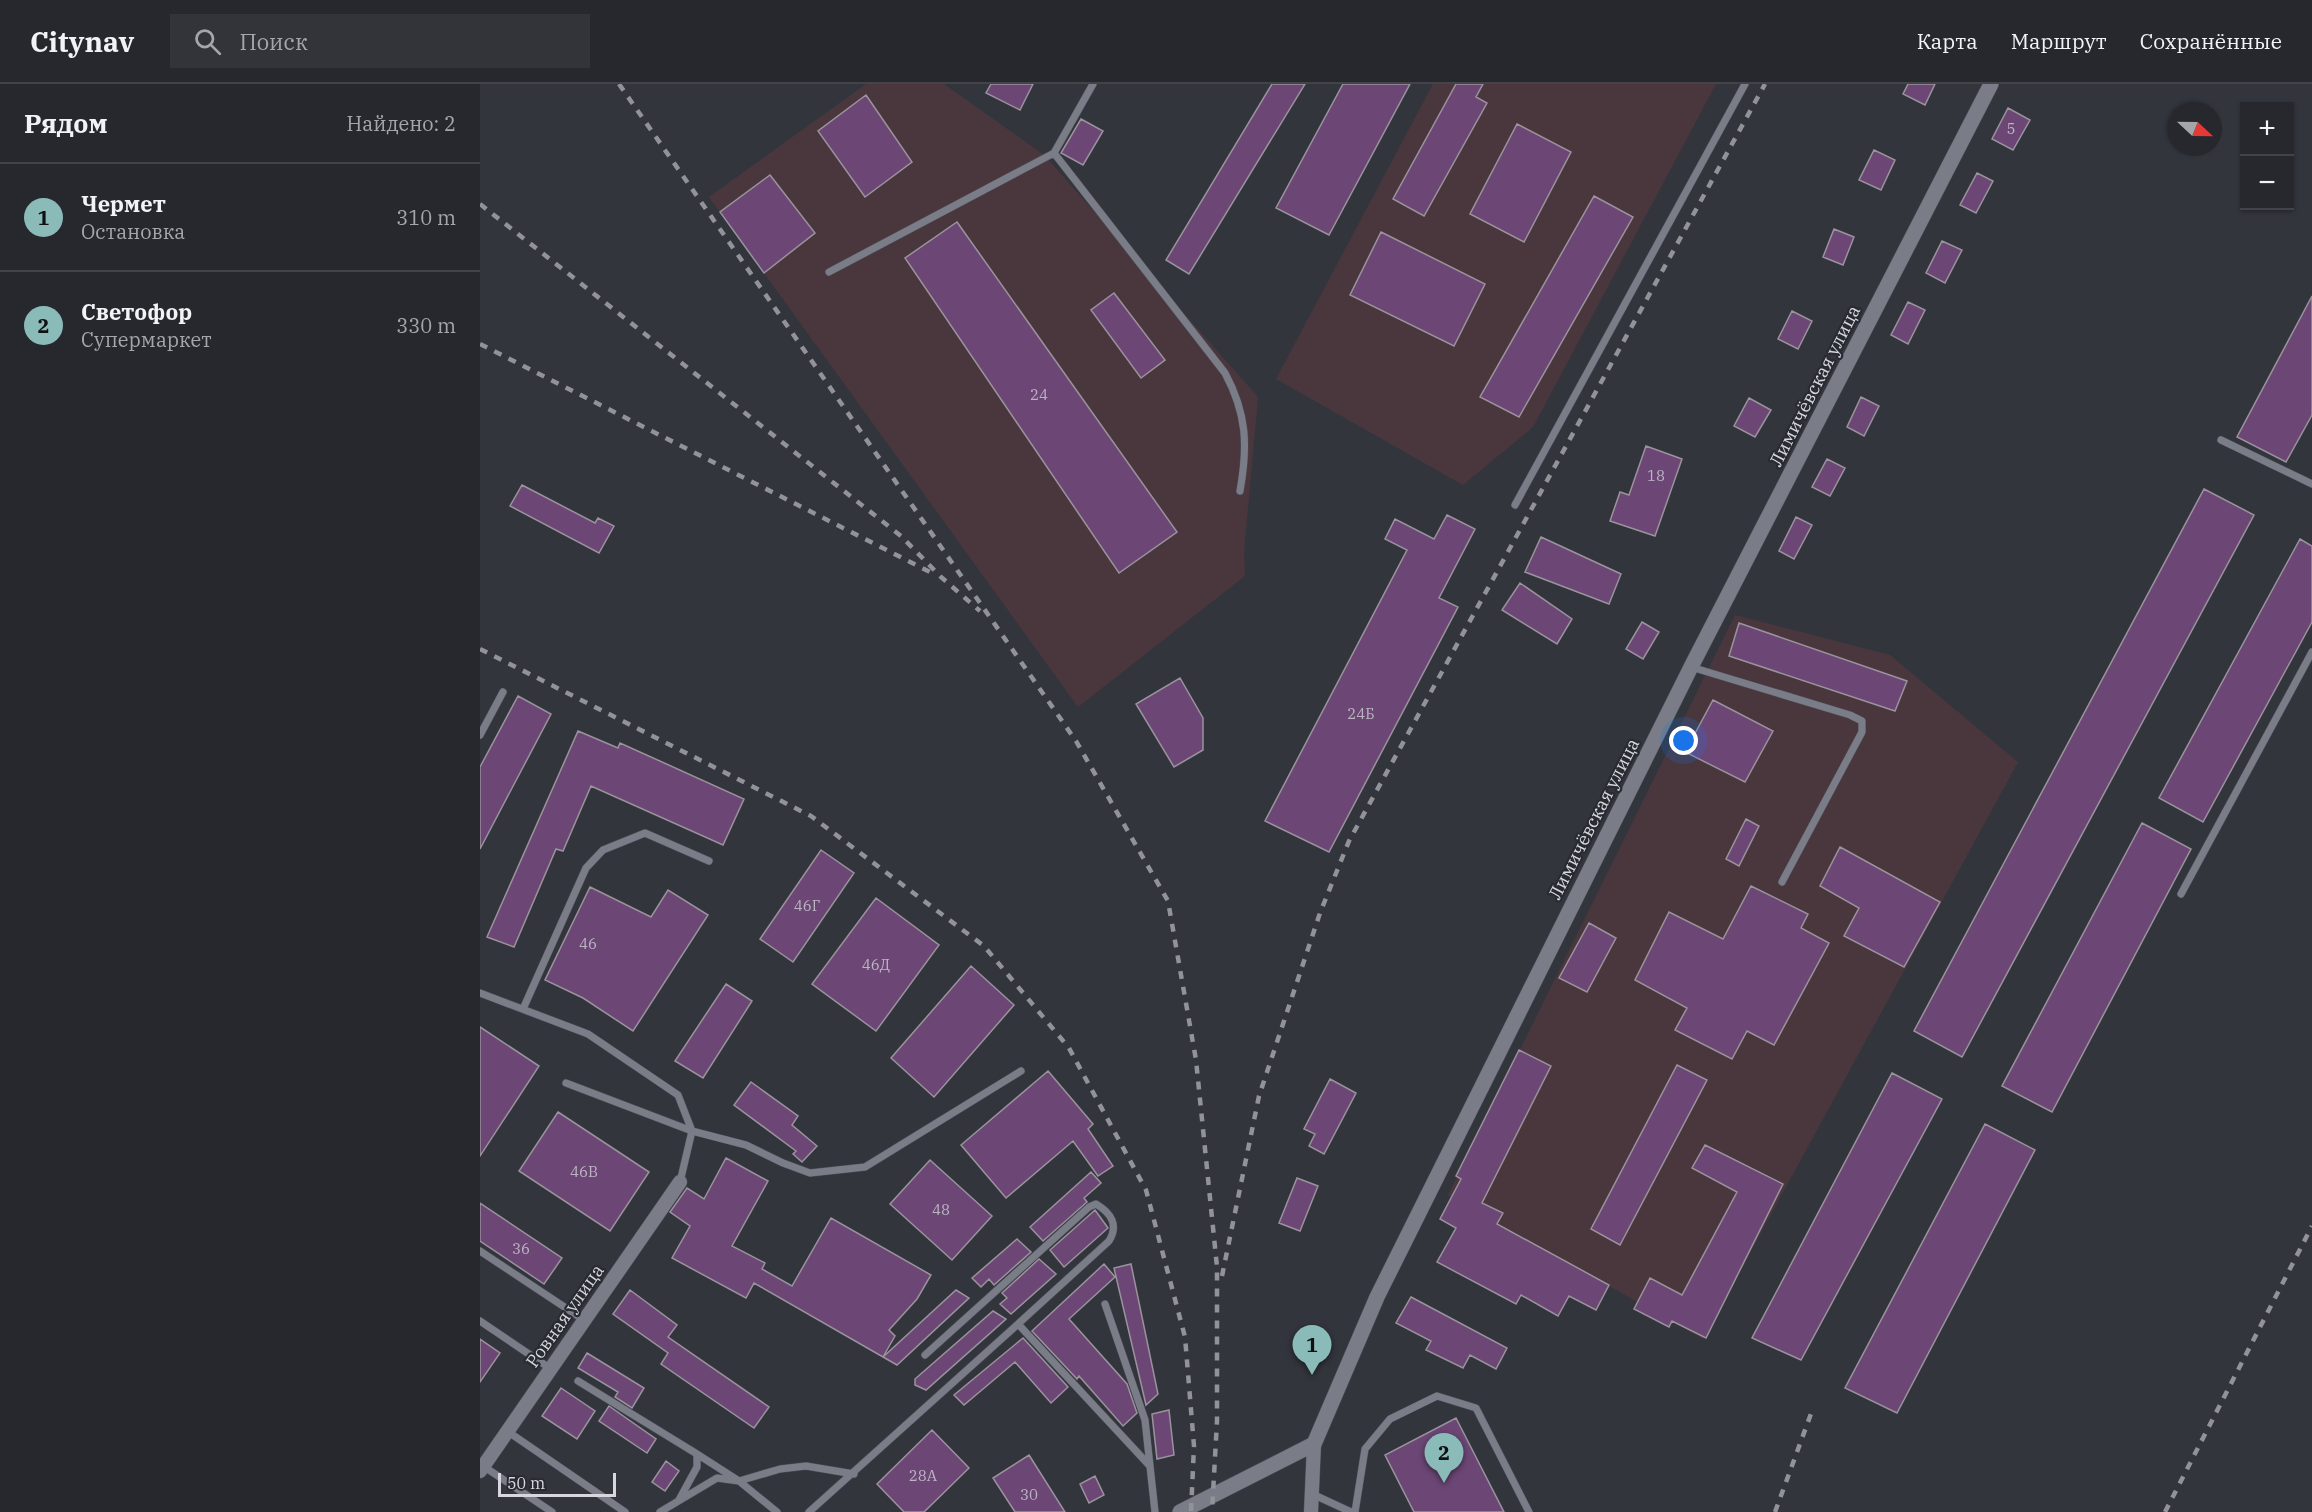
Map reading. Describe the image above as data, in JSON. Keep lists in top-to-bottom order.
{
  "streets": {
    "main road": ["Лимичёвская улица"],
    "street": ["Ровная улица"]
  },
  "house_numbers": [
    "5",
    "24",
    "18",
    "24Б",
    "46Г",
    "46",
    "46Д",
    "46В",
    "48",
    "36",
    "28А",
    "30"
  ],
  "scale_bar": "50 m",
  "north": "right",
  "page": {
    "header": "Citynav",
    "search": "Поиск",
    "nav": ["Карта", "Маршрут", "Сохранённые"],
    "heading": ["Рядом", "Найдено: 2"],
    "map_buttons": ["+", "−"],
    "list": [
      {
        "mark": "1",
        "name": "Чермет",
        "note": "Остановка",
        "value": "310 m"
      },
      {
        "mark": "2",
        "name": "Светофор",
        "note": "Супермаркет",
        "value": "330 m"
      }
    ],
    "pins": ["1", "2"],
    "scale": "50 m"
  }
}
